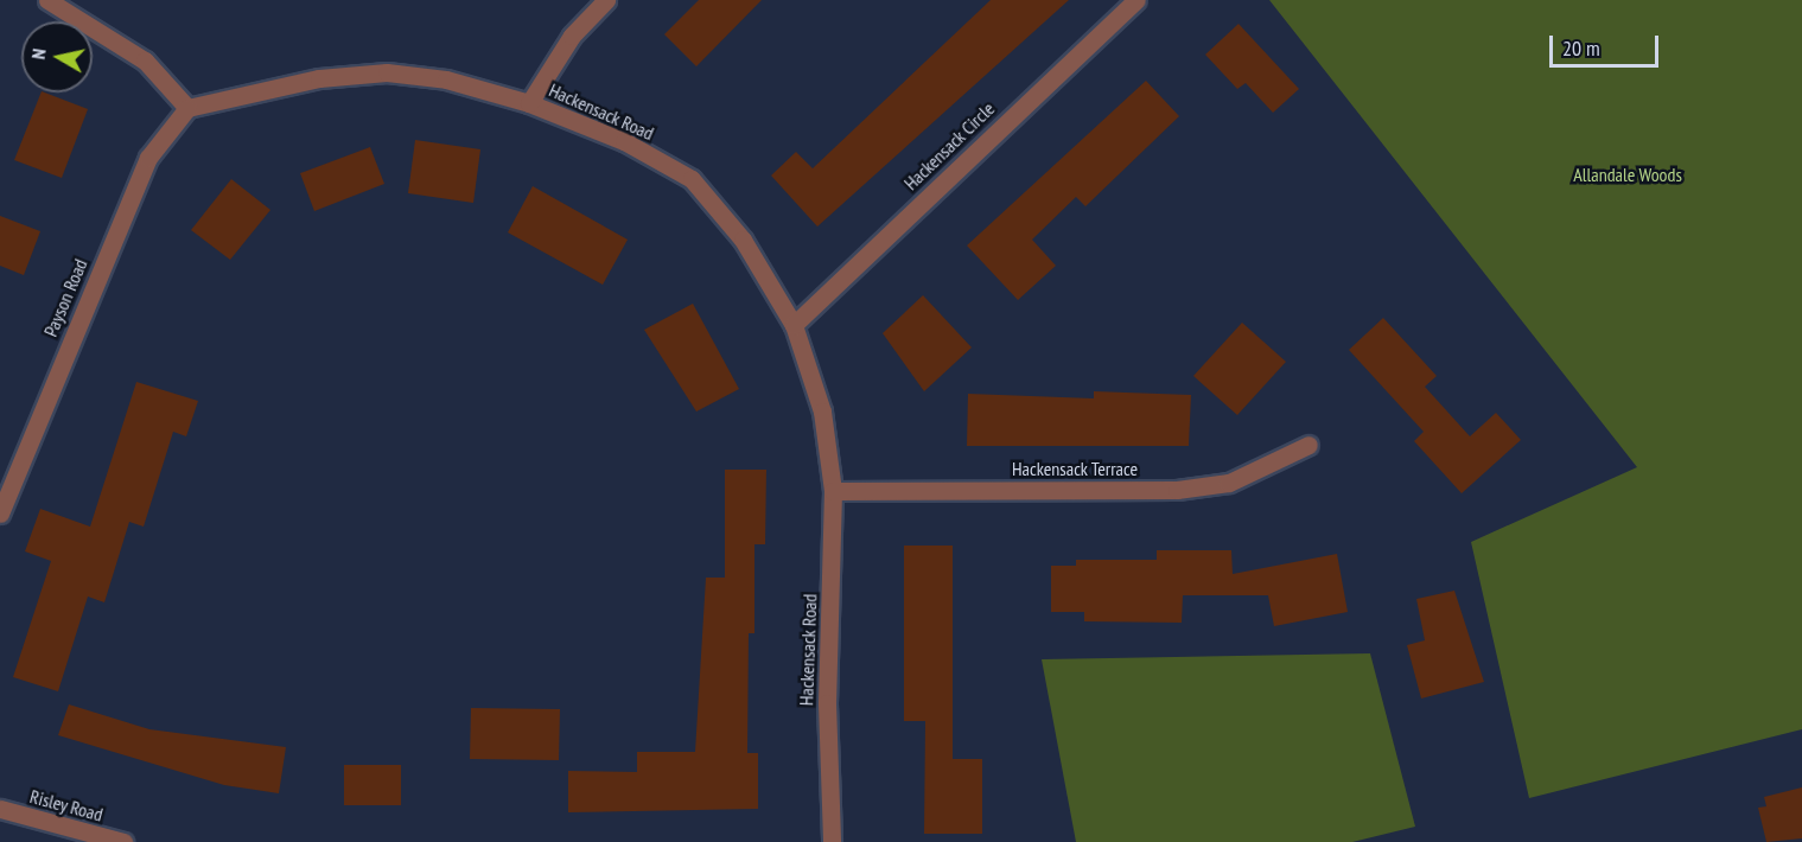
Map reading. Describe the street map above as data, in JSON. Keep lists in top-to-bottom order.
{
  "streets": {
    "street": [
      "Hackensack Road",
      "Hackensack Circle",
      "Payson Road",
      "Hackensack Terrace",
      "Risley Road"
    ]
  },
  "crossings": [
    ["Hackensack Road", "Hackensack Circle"],
    ["Hackensack Road", "Payson Road"],
    ["Hackensack Road", "Hackensack Terrace"]
  ],
  "parks": ["Allandale Woods"],
  "scale_bar": "20 m",
  "north": "left"
}
